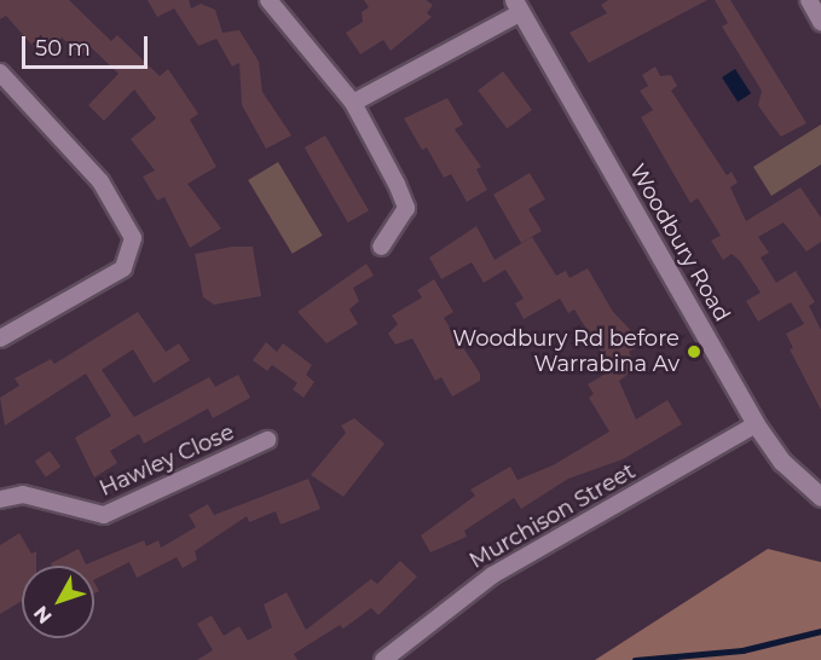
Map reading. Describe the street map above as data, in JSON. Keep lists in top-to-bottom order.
{
  "streets": {
    "street": ["Woodbury Road", "Hawley Close", "Murchison Street"]
  },
  "crossings": [
    ["Woodbury Road", "Murchison Street"]
  ],
  "places": ["Woodbury Rd before Warrabina Av"],
  "scale_bar": "50 m",
  "north": "bottom left"
}
